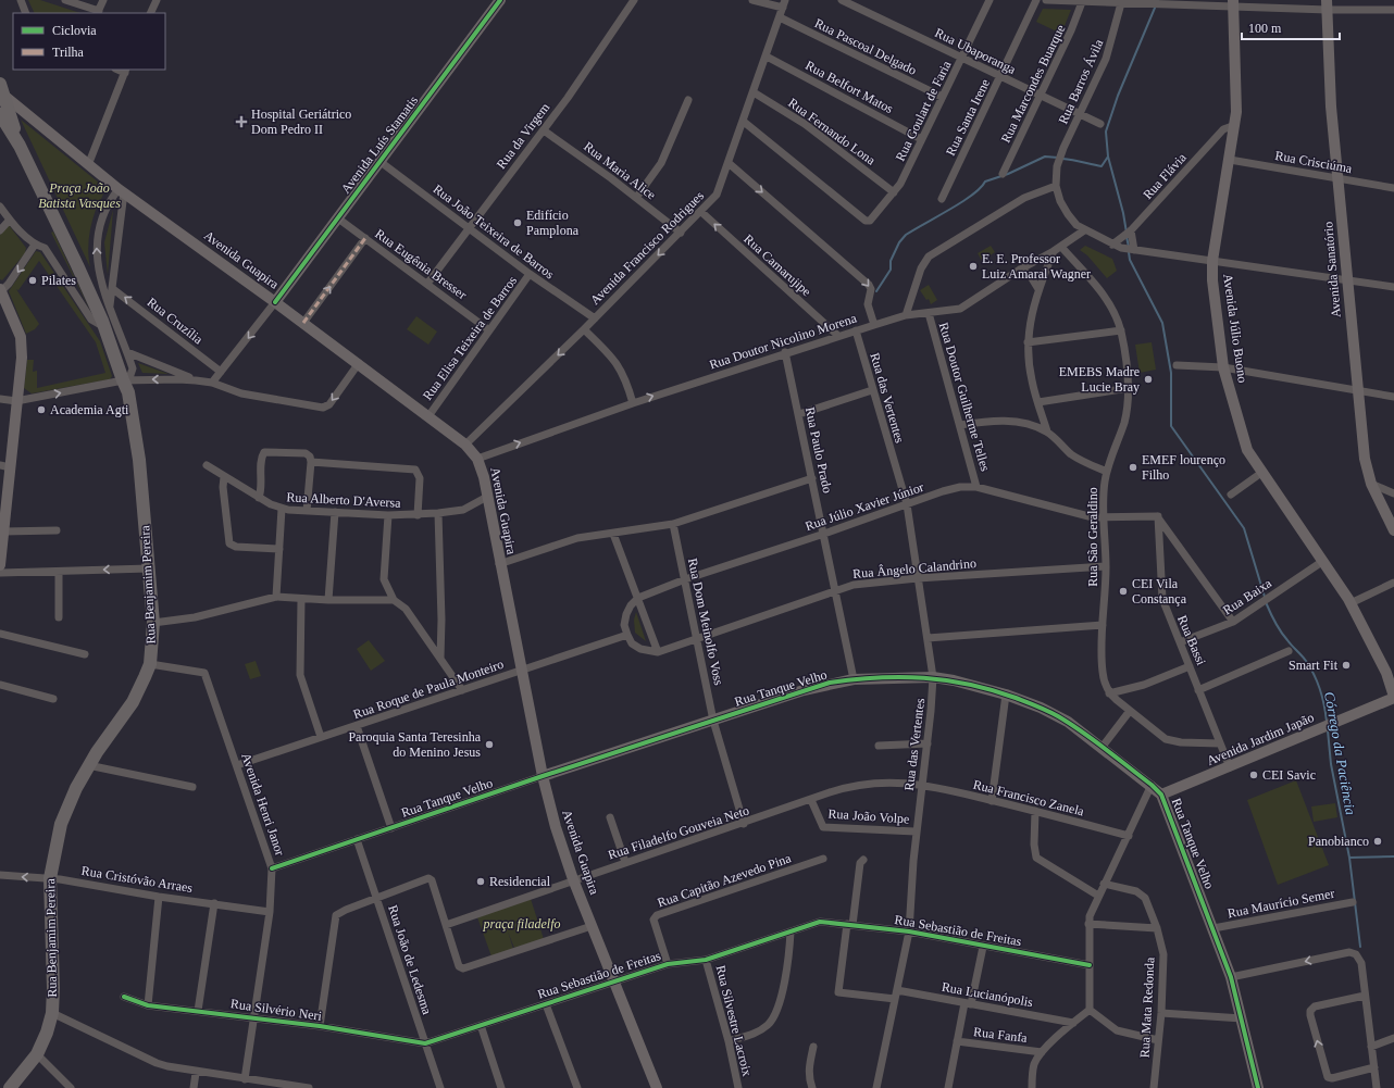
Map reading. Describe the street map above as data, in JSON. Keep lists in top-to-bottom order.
{
  "streets": {
    "main road": ["Rua Benjamim Pereira"],
    "street": [
      "Rua Pascoal Delgado",
      "Rua Ubaporanga",
      "Rua Barros Ávila",
      "Rua Marcondes Buarque",
      "Rua Belfort Matos",
      "Rua Goulart de Faria",
      "Rua Santa Irene",
      "Rua Fernando Lona",
      "Rua da Virgem",
      "Avenida Luís Stamatis",
      "Rua Crisciúma",
      "Rua Maria Alice",
      "Rua Flávia",
      "Rua João Teixeira de Barros",
      "Avenida Francisco Rodrigues",
      "Avenida Guapira",
      "Rua Eugênia Bresser",
      "Rua Camarujipe",
      "Avenida Sanatório",
      "Rua Cruzília",
      "Avenida Júlio Buono",
      "Rua Elisa Teixeira de Barros",
      "Rua Doutor Nicolino Morena",
      "Rua Doutor Guilherme Telles",
      "Rua das Vertentes",
      "Rua Paulo Prado",
      "Rua Alberto D'Aversa",
      "Rua Júlio Xavier Júnior",
      "Rua São Geraldino",
      "Rua Ângelo Calandrino",
      "Rua Baixa",
      "Rua Dom Meinolfo Voss",
      "Rua Bassi",
      "Rua Tanque Velho",
      "Rua Roque de Paula Monteiro",
      "Avenida Jardim Japão",
      "Rua Francisco Zanela",
      "Avenida Henri Janor",
      "Rua João Volpe",
      "Rua Filadelfo Gouveia Neto",
      "Rua Cristóvão Arraes",
      "Rua Capitão Azevedo Pina",
      "Rua Maurício Semer",
      "Rua Sebastião de Freitas",
      "Rua João de Ledesma",
      "Rua Lucianópolis",
      "Rua Mata Redonda",
      "Rua Silvério Neri",
      "Rua Silvestre Lacroix",
      "Rua Fanfa"
    ]
  },
  "crossings": [
    ["Rua Pascoal Delgado", "Rua Goulart de Faria"],
    ["Rua Pascoal Delgado", "Avenida Francisco Rodrigues"],
    ["Rua Ubaporanga", "Rua Barros Ávila"],
    ["Rua Ubaporanga", "Rua Marcondes Buarque"],
    ["Rua Ubaporanga", "Rua Goulart de Faria"],
    ["Rua Ubaporanga", "Rua Santa Irene"],
    ["Rua Belfort Matos", "Rua Goulart de Faria"],
    ["Rua Belfort Matos", "Avenida Francisco Rodrigues"],
    ["Rua Goulart de Faria", "Rua Fernando Lona"],
    ["Rua Goulart de Faria", "Avenida Francisco Rodrigues"],
    ["Rua Fernando Lona", "Avenida Francisco Rodrigues"],
    ["Rua da Virgem", "Rua Maria Alice"],
    ["Rua da Virgem", "Rua João Teixeira de Barros"],
    ["Rua da Virgem", "Rua Eugênia Bresser"],
    ["Avenida Luís Stamatis", "Rua João Teixeira de Barros"],
    ["Avenida Luís Stamatis", "Avenida Guapira"],
    ["Avenida Luís Stamatis", "Rua Eugênia Bresser"],
    ["Avenida Luís Stamatis", "Rua Cruzília"],
    ["Rua Crisciúma", "Avenida Sanatório"],
    ["Rua Crisciúma", "Avenida Júlio Buono"],
    ["Rua Maria Alice", "Avenida Francisco Rodrigues"],
    ["Rua Flávia", "Avenida Júlio Buono"],
    ["Rua João Teixeira de Barros", "Avenida Francisco Rodrigues"],
    ["Rua João Teixeira de Barros", "Rua Elisa Teixeira de Barros"],
    ["Avenida Francisco Rodrigues", "Avenida Guapira"],
    ["Avenida Francisco Rodrigues", "Rua Camarujipe"],
    ["Avenida Guapira", "Rua Elisa Teixeira de Barros"],
    ["Avenida Guapira", "Rua Doutor Nicolino Morena"],
    ["Avenida Guapira", "Rua Alberto D'Aversa"],
    ["Avenida Guapira", "Rua Benjamim Pereira"],
    ["Avenida Guapira", "Rua Tanque Velho"],
    ["Avenida Guapira", "Rua Roque de Paula Monteiro"],
    ["Avenida Guapira", "Rua Filadelfo Gouveia Neto"],
    ["Avenida Guapira", "Rua Sebastião de Freitas"],
    ["Rua Eugênia Bresser", "Rua Elisa Teixeira de Barros"],
    ["Rua Camarujipe", "Rua Doutor Nicolino Morena"],
    ["Avenida Júlio Buono", "Rua Baixa"],
    ["Avenida Júlio Buono", "Avenida Jardim Japão"],
    ["Rua Doutor Nicolino Morena", "Rua Doutor Guilherme Telles"],
    ["Rua Doutor Nicolino Morena", "Rua das Vertentes"],
    ["Rua Doutor Nicolino Morena", "Rua Paulo Prado"],
    ["Rua Doutor Nicolino Morena", "Rua São Geraldino"],
    ["Rua Doutor Guilherme Telles", "Rua Júlio Xavier Júnior"],
    ["Rua das Vertentes", "Rua Júlio Xavier Júnior"],
    ["Rua das Vertentes", "Rua Ângelo Calandrino"],
    ["Rua das Vertentes", "Rua Tanque Velho"],
    ["Rua das Vertentes", "Rua Francisco Zanela"],
    ["Rua das Vertentes", "Rua João Volpe"],
    ["Rua das Vertentes", "Rua Filadelfo Gouveia Neto"],
    ["Rua das Vertentes", "Rua Sebastião de Freitas"],
    ["Rua das Vertentes", "Rua Lucianópolis"],
    ["Rua Paulo Prado", "Rua Júlio Xavier Júnior"],
    ["Rua Paulo Prado", "Rua Ângelo Calandrino"],
    ["Rua Paulo Prado", "Rua Tanque Velho"],
    ["Rua Júlio Xavier Júnior", "Rua São Geraldino"],
    ["Rua Júlio Xavier Júnior", "Rua Dom Meinolfo Voss"],
    ["Rua Júlio Xavier Júnior", "Rua Bassi"],
    ["Rua São Geraldino", "Rua Ângelo Calandrino"],
    ["Rua Ângelo Calandrino", "Rua Dom Meinolfo Voss"],
    ["Rua Benjamim Pereira", "Avenida Henri Janor"],
    ["Rua Benjamim Pereira", "Rua Cristóvão Arraes"],
    ["Rua Baixa", "Rua Bassi"],
    ["Rua Dom Meinolfo Voss", "Rua Tanque Velho"],
    ["Rua Dom Meinolfo Voss", "Rua Filadelfo Gouveia Neto"],
    ["Rua Bassi", "Avenida Jardim Japão"],
    ["Rua Tanque Velho", "Avenida Jardim Japão"],
    ["Rua Tanque Velho", "Avenida Henri Janor"],
    ["Rua Tanque Velho", "Rua Maurício Semer"],
    ["Rua Tanque Velho", "Rua João de Ledesma"],
    ["Rua Roque de Paula Monteiro", "Avenida Henri Janor"],
    ["Rua Francisco Zanela", "Rua Filadelfo Gouveia Neto"],
    ["Avenida Henri Janor", "Rua Cristóvão Arraes"],
    ["Avenida Henri Janor", "Rua Silvério Neri"],
    ["Rua João Volpe", "Rua Filadelfo Gouveia Neto"],
    ["Rua Capitão Azevedo Pina", "Rua Sebastião de Freitas"],
    ["Rua Sebastião de Freitas", "Rua João de Ledesma"],
    ["Rua Sebastião de Freitas", "Rua Lucianópolis"],
    ["Rua Sebastião de Freitas", "Rua Silvério Neri"],
    ["Rua Sebastião de Freitas", "Rua Silvestre Lacroix"],
    ["Rua João de Ledesma", "Rua Silvério Neri"]
  ],
  "one_way": ["Avenida Francisco Rodrigues", "Rua Doutor Nicolino Morena"],
  "water": ["Córrego da Paciência"],
  "parks": ["Praça João Batista Vasques", "praça filadelfo"],
  "places": {
    "health": ["Hospital Geriátrico Dom Pedro II"],
    "other": [
      "Edifício Pamplona",
      "E. E. Professor Luiz Amaral Wagner",
      "Pilates",
      "EMEBS Madre Lucie Bray",
      "Academia Agti",
      "EMEF lourenço Filho",
      "CEI Vila Constança",
      "Smart Fit",
      "Paroquia Santa Teresinha do Menino Jesus",
      "CEI Savic",
      "Panobianco",
      "Residencial"
    ]
  },
  "legend": ["Ciclovia", "Trilha"],
  "scale_bar": "100 m"
}
